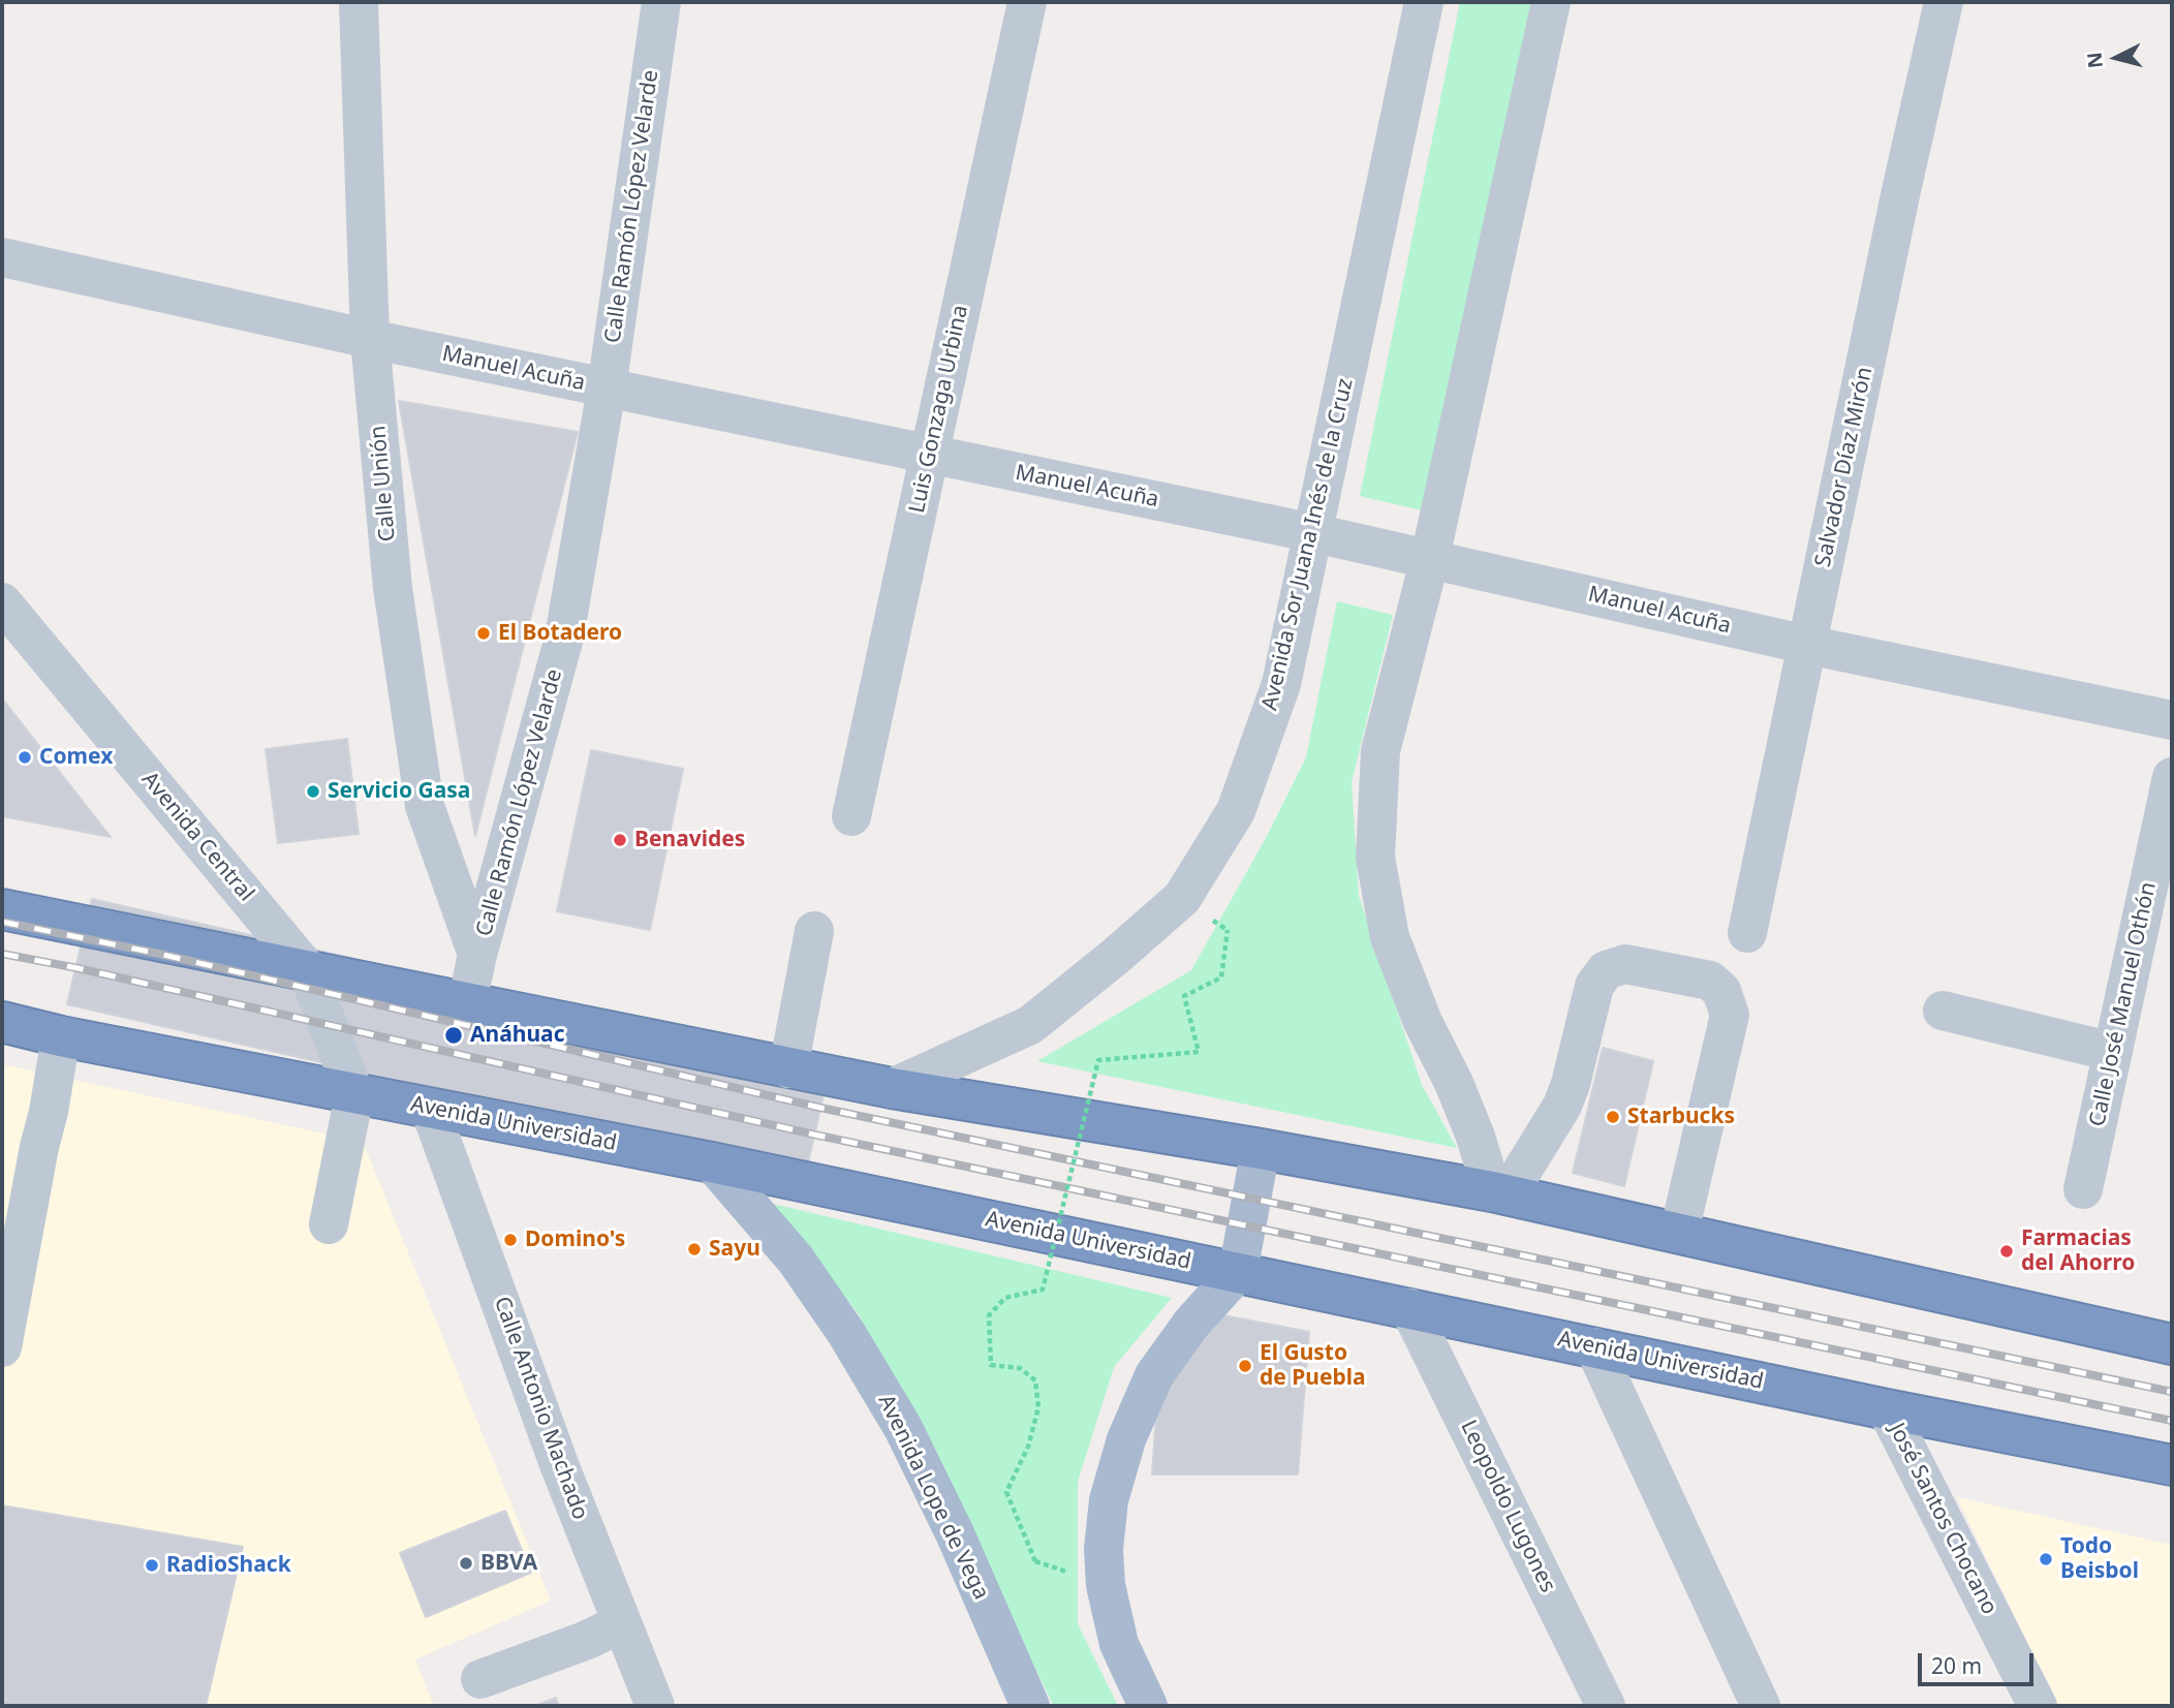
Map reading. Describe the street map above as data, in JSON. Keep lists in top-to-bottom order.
{
  "streets": {
    "highway": ["Avenida Universidad"],
    "main road": ["Avenida Lope de Vega"],
    "street": [
      "Calle Ramón López Velarde",
      "Manuel Acuña",
      "Luis Gonzaga Urbina",
      "Salvador Díaz Mirón",
      "Calle Unión",
      "Avenida Sor Juana Inés de la Cruz",
      "Avenida Central",
      "Calle José Manuel Othón",
      "Calle Antonio Machado",
      "Leopoldo Lugones",
      "José Santos Chocano"
    ]
  },
  "crossings": [
    ["Calle Ramón López Velarde", "Manuel Acuña"],
    ["Calle Ramón López Velarde", "Calle Unión"],
    ["Manuel Acuña", "Luis Gonzaga Urbina"],
    ["Manuel Acuña", "Salvador Díaz Mirón"],
    ["Manuel Acuña", "Calle Unión"],
    ["Manuel Acuña", "Avenida Sor Juana Inés de la Cruz"],
    ["Avenida Central", "Avenida Universidad"],
    ["Avenida Universidad", "Calle Antonio Machado"],
    ["Avenida Universidad", "Avenida Lope de Vega"],
    ["Avenida Universidad", "Leopoldo Lugones"],
    ["Avenida Universidad", "José Santos Chocano"]
  ],
  "places": [
    "El Botadero",
    "Comex",
    "Servicio Gasa",
    "Benavides",
    "Anáhuac",
    "Starbucks",
    "Domino's",
    "Sayu",
    "Farmacias del Ahorro",
    "El Gusto de Puebla",
    "Todo Beisbol",
    "BBVA",
    "RadioShack"
  ],
  "scale_bar": "20 m",
  "north": "left"
}
